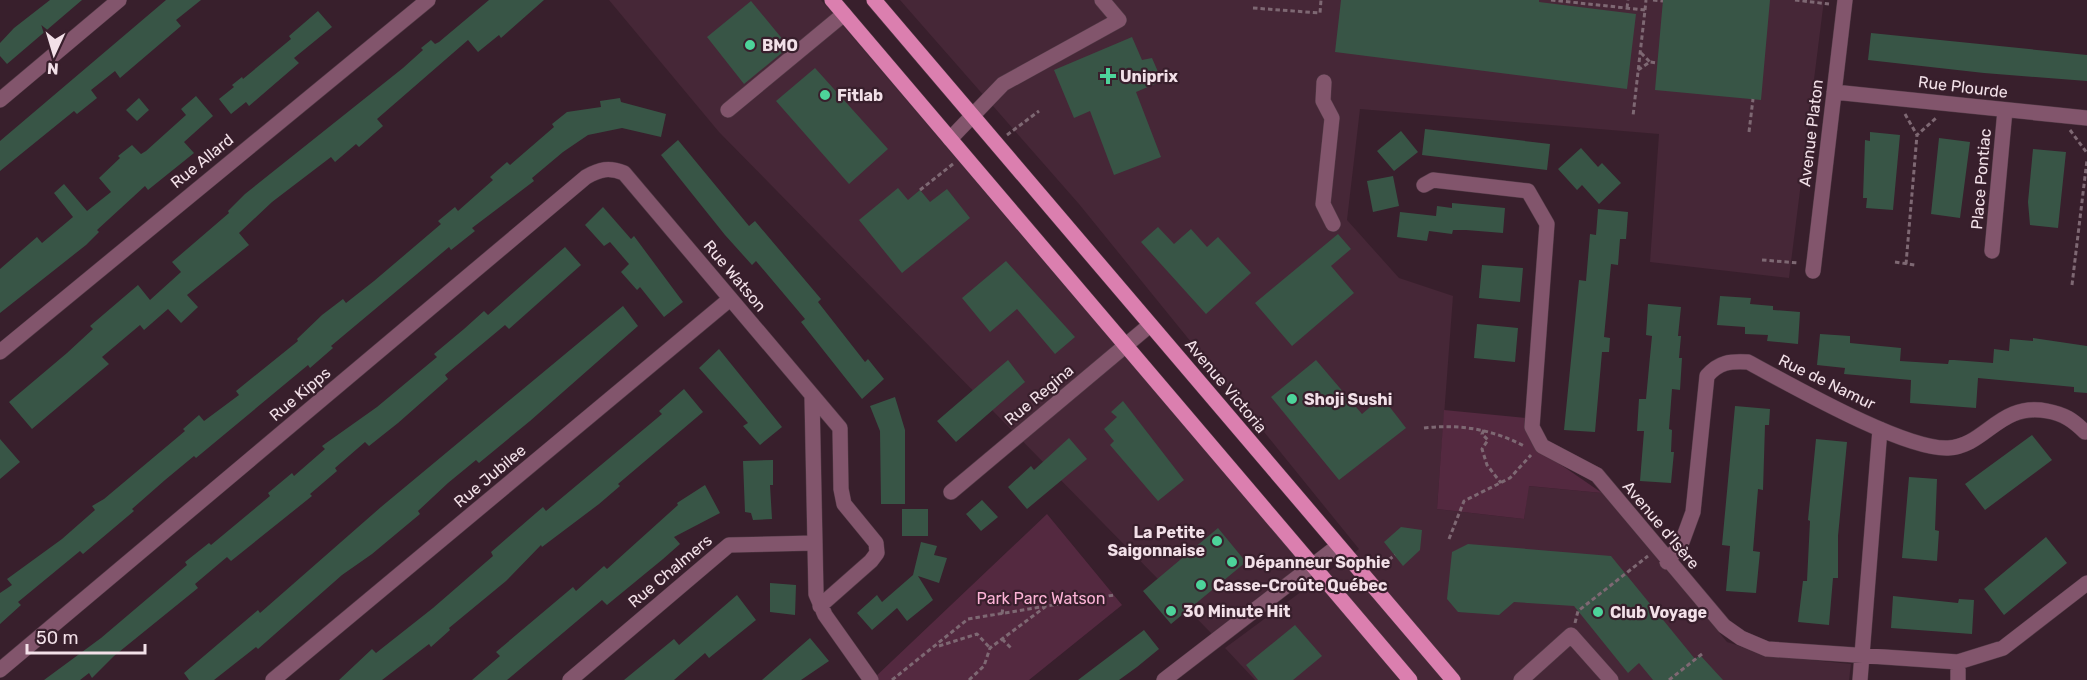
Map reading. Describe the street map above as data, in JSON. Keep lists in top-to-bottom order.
{
  "streets": {
    "main road": ["Avenue Victoria"],
    "street": [
      "Rue Plourde",
      "Avenue Platon",
      "Rue Allard",
      "Place Pontiac",
      "Rue Watson",
      "Rue de Namur",
      "Rue Kipps",
      "Rue Regina",
      "Rue Jubilee",
      "Avenue d'Isère",
      "Rue Chalmers"
    ]
  },
  "crossings": [
    ["Rue Plourde", "Avenue Platon"],
    ["Rue Plourde", "Place Pontiac"],
    ["Rue Watson", "Rue Kipps"],
    ["Rue Watson", "Rue Jubilee"],
    ["Rue de Namur", "Avenue d'Isère"],
    ["Avenue Victoria", "Rue Regina"]
  ],
  "parks": ["Park Parc Watson"],
  "places": {
    "other": [
      "BMO",
      "Fitlab",
      "Shoji Sushi",
      "La Petite Saigonnaise",
      "Dépanneur Sophie",
      "Casse-Croûte Québec",
      "30 Minute Hit",
      "Club Voyage"
    ],
    "health": ["Uniprix"]
  },
  "scale_bar": "50 m",
  "north": "bottom"
}
